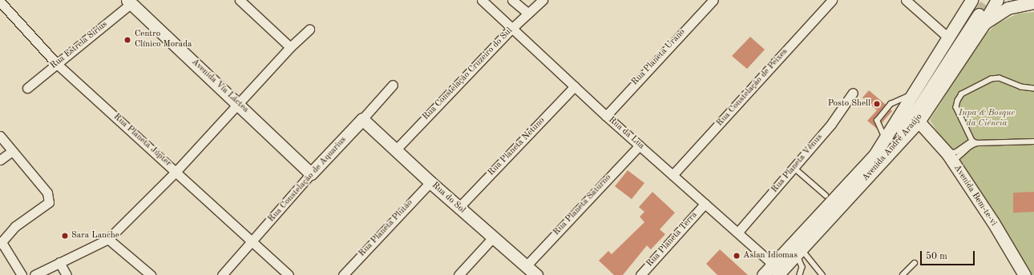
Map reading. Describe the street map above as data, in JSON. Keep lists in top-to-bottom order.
{
  "streets": {
    "main road": [
      "Avenida Vía Láctea",
      "Avenida André Araújo",
      "Rua Constelação de Aquarius",
      "Avenida Bem-te-vi",
      "Rua do Sol"
    ],
    "street": [
      "Rua Estrela Sirius",
      "Rua Planeta Urano",
      "Rua Constelação Cruzeiro do Sul",
      "Rua Constelação de Peixes",
      "Rua da Lua",
      "Rua Planeta Júpter",
      "Rua Planeta Netuno",
      "Rua Planeta Vênus",
      "Rua Planeta Saturno",
      "Rua Planeta Plutão",
      "Rua Planeta Terra"
    ]
  },
  "crossings": [
    ["Rua Estrela Sirius", "Avenida Vía Láctea"],
    ["Rua Estrela Sirius", "Rua Planeta Júpter"],
    ["Rua Planeta Urano", "Rua da Lua"],
    ["Rua Constelação Cruzeiro do Sul", "Rua da Lua"],
    ["Rua Constelação Cruzeiro do Sul", "Rua do Sol"],
    ["Avenida Vía Láctea", "Rua Constelação de Aquarius"],
    ["Rua Constelação de Peixes", "Rua da Lua"],
    ["Rua da Lua", "Rua Planeta Netuno"],
    ["Rua da Lua", "Avenida André Araújo"],
    ["Rua da Lua", "Rua Planeta Vênus"],
    ["Rua da Lua", "Rua Planeta Saturno"],
    ["Rua da Lua", "Rua Planeta Terra"],
    ["Rua Planeta Júpter", "Rua Constelação de Aquarius"],
    ["Rua Planeta Netuno", "Rua do Sol"],
    ["Avenida André Araújo", "Avenida Bem-te-vi"],
    ["Rua Constelação de Aquarius", "Rua do Sol"],
    ["Rua do Sol", "Rua Planeta Saturno"],
    ["Rua do Sol", "Rua Planeta Plutão"]
  ],
  "parks": ["Inpa & Bosque da Ciência"],
  "places": [
    "Centro Clínico Morada",
    "Posto Shell",
    "Sara Lanche",
    "Aslan Idiomas"
  ],
  "scale_bar": "50 m"
}
